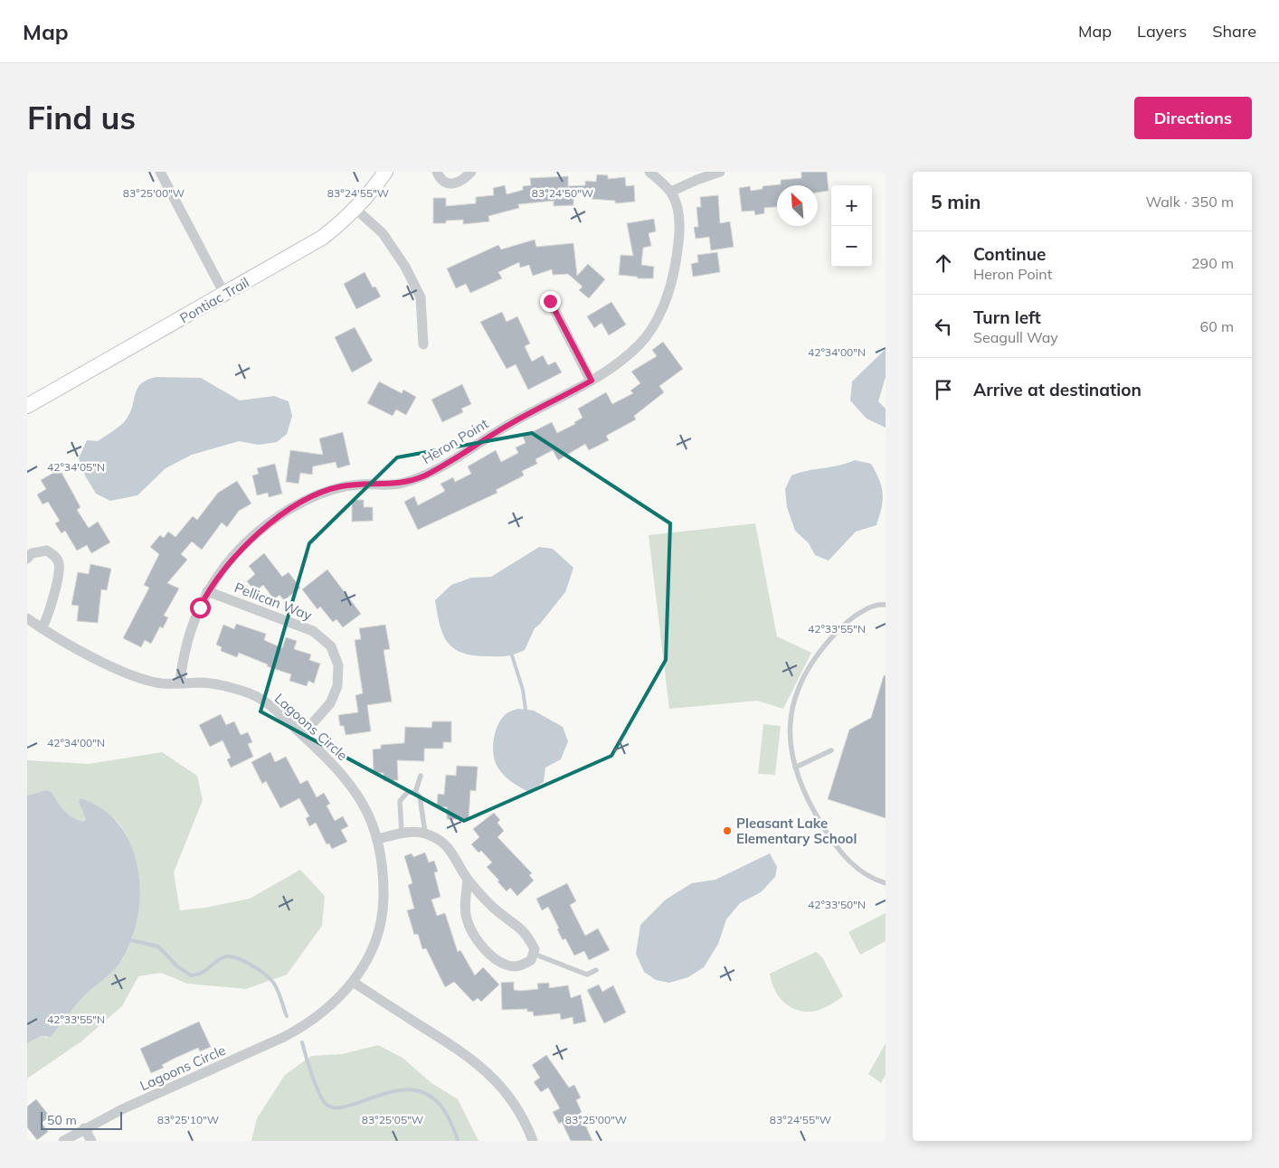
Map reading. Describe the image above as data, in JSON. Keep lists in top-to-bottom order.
{
  "streets": {
    "main road": ["Pontiac Trail"],
    "street": ["Heron Point", "Pellican Way", "Lagoons Circle"]
  },
  "crossings": [
    ["Heron Point", "Pellican Way"],
    ["Heron Point", "Lagoons Circle"],
    ["Pellican Way", "Lagoons Circle"]
  ],
  "places": ["Pleasant Lake Elementary School"],
  "scale_bar": "50 m",
  "north": "top left",
  "page": {
    "header": "Map",
    "nav": ["Map", "Layers", "Share"],
    "buttons": "Directions",
    "title": "Find us",
    "heading": ["5 min", "Walk · 350 m"],
    "map_buttons": ["+", "−"],
    "list": [
      ["Continue", "Heron Point", "290 m"],
      ["Turn left", "Seagull Way", "60 m"],
      "Arrive at destination"
    ],
    "scale": "50 m"
  },
  "coordinates": [
    "83°25'00\"W",
    "83°24'55\"W",
    "83°24'50\"W",
    "42°34'00\"N",
    "42°34'05\"N",
    "42°33'55\"N",
    "42°33'50\"N",
    "83°25'10\"W",
    "83°25'05\"W"
  ]
}
